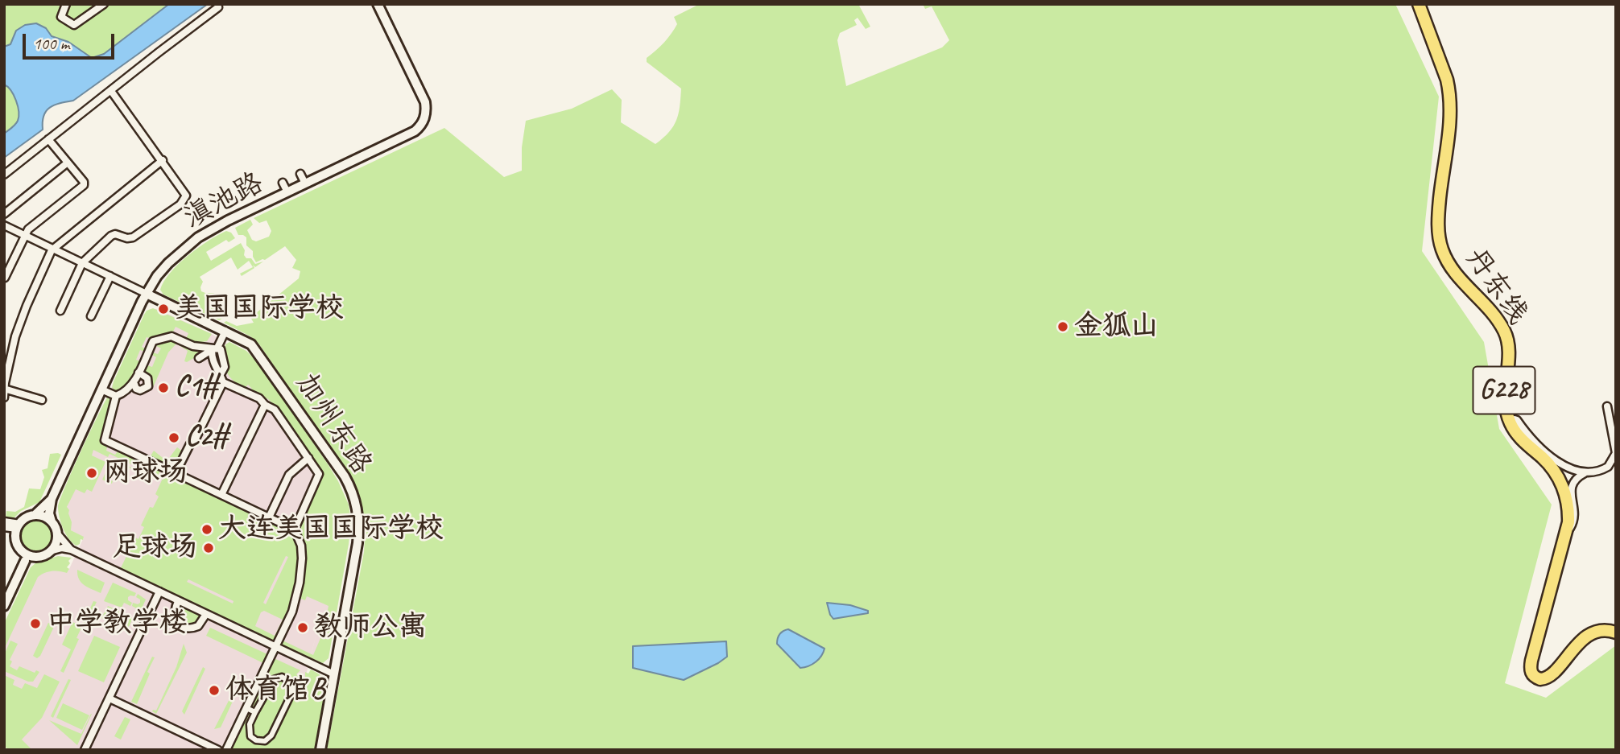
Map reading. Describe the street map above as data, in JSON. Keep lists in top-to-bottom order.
{
  "streets": {
    "highway": ["丹东线", "G228"],
    "street": ["滇池路", "加州东路"]
  },
  "crossings": [
    ["滇池路", "加州东路"]
  ],
  "places": [
    "美国国际学校",
    "金狐山",
    "C1#",
    "C2#",
    "网球场",
    "大连美国国际学校",
    "足球场",
    "中学教学楼",
    "教师公寓",
    "体育馆B"
  ],
  "scale_bar": "100 m"
}
